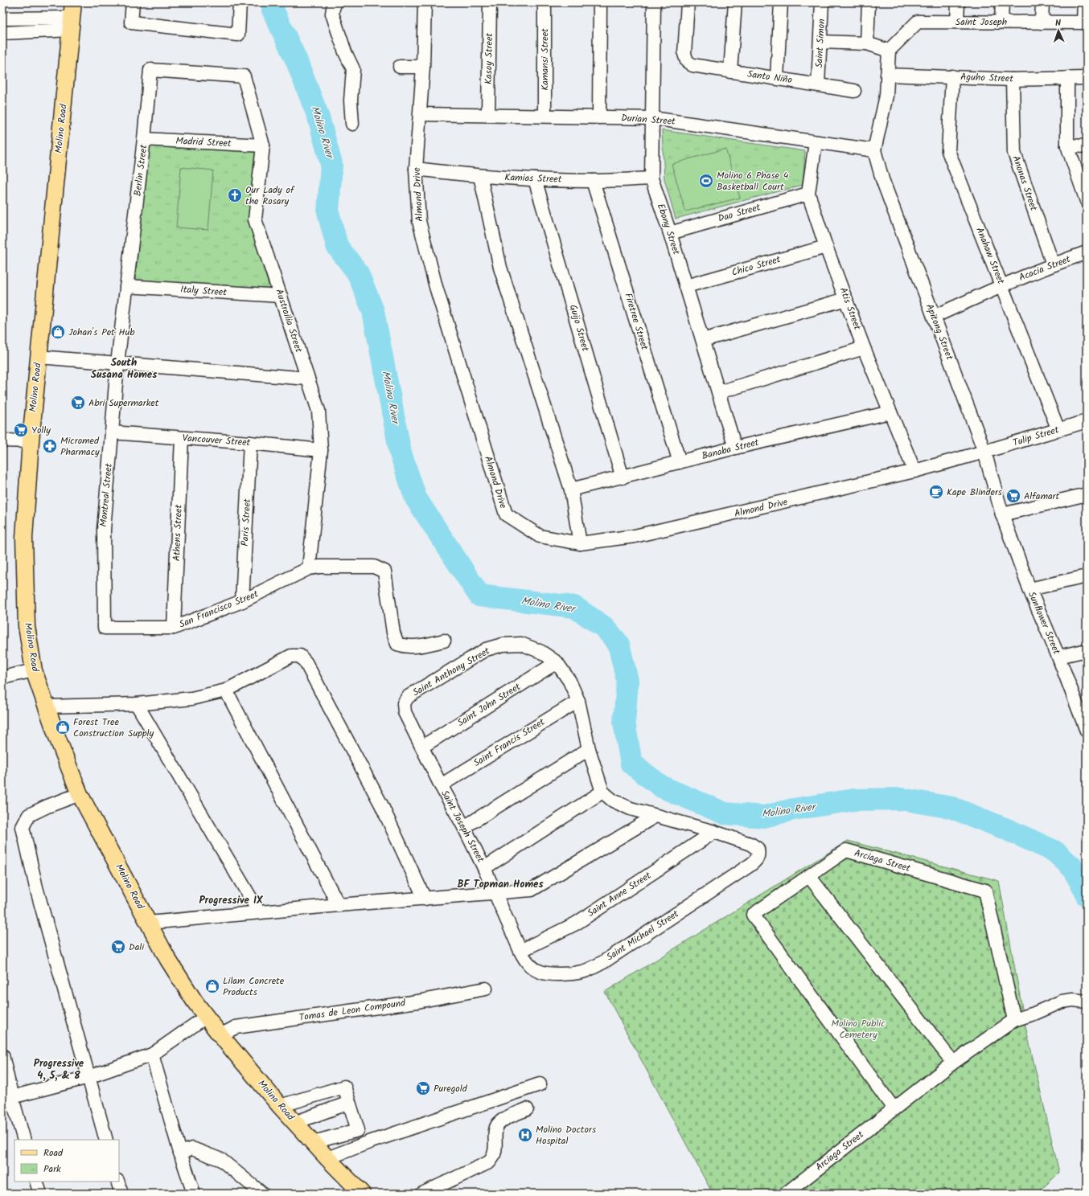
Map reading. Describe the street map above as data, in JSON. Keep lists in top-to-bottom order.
{
  "streets": {
    "main road": ["Molino Road"],
    "street": [
      "Saint Joseph",
      "Saint Simon",
      "Kasoy Street",
      "Kamansi Street",
      "Santo Niño",
      "Aguho Street",
      "Durian Street",
      "Madrid Street",
      "Berlin Street",
      "Kamias Street",
      "Anonas Street",
      "Almond Drive",
      "Dao Street",
      "Ebony Street",
      "Anahaw Street",
      "Chico Street",
      "Acacia Street",
      "Italy Street",
      "Atis Street",
      "Austrailia Street",
      "Firetree Street",
      "Guijo Street",
      "Apitong Street",
      "Tulip Street",
      "Vancouver Street",
      "Banaba Street",
      "Montreal Street",
      "Paris Street",
      "Athens Street",
      "San Francisco Street",
      "Sunflower Street",
      "Saint Anthony Street",
      "Saint John Street",
      "Saint Francis Street",
      "Saint Joseph Street",
      "Arciaga Street",
      "Saint Anne Street",
      "Saint Michael Street",
      "Tomas de Leon Compound"
    ]
  },
  "crossings": [
    ["Saint Simon", "Santo Niño"],
    ["Kasoy Street", "Durian Street"],
    ["Kamansi Street", "Durian Street"],
    ["Aguho Street", "Anonas Street"],
    ["Aguho Street", "Anahaw Street"],
    ["Durian Street", "Almond Drive"],
    ["Durian Street", "Ebony Street"],
    ["Durian Street", "Atis Street"],
    ["Durian Street", "Apitong Street"],
    ["Molino Road", "Tomas de Leon Compound"],
    ["Madrid Street", "Berlin Street"],
    ["Madrid Street", "Austrailia Street"],
    ["Berlin Street", "Italy Street"],
    ["Berlin Street", "Austrailia Street"],
    ["Berlin Street", "Montreal Street"],
    ["Kamias Street", "Almond Drive"],
    ["Kamias Street", "Ebony Street"],
    ["Kamias Street", "Firetree Street"],
    ["Kamias Street", "Guijo Street"],
    ["Anonas Street", "Acacia Street"],
    ["Almond Drive", "Atis Street"],
    ["Almond Drive", "Apitong Street"],
    ["Almond Drive", "Tulip Street"],
    ["Dao Street", "Ebony Street"],
    ["Dao Street", "Atis Street"],
    ["Ebony Street", "Chico Street"],
    ["Ebony Street", "Banaba Street"],
    ["Anahaw Street", "Acacia Street"],
    ["Anahaw Street", "Tulip Street"],
    ["Chico Street", "Atis Street"],
    ["Acacia Street", "Apitong Street"],
    ["Italy Street", "Austrailia Street"],
    ["Atis Street", "Banaba Street"],
    ["Austrailia Street", "Vancouver Street"],
    ["Austrailia Street", "San Francisco Street"],
    ["Firetree Street", "Banaba Street"],
    ["Guijo Street", "Banaba Street"],
    ["Apitong Street", "Tulip Street"],
    ["Apitong Street", "Sunflower Street"],
    ["Vancouver Street", "Montreal Street"],
    ["Vancouver Street", "Paris Street"],
    ["Vancouver Street", "Athens Street"],
    ["Montreal Street", "San Francisco Street"],
    ["Paris Street", "San Francisco Street"],
    ["Athens Street", "San Francisco Street"],
    ["Saint Anthony Street", "Saint John Street"],
    ["Saint Anthony Street", "Saint Joseph Street"],
    ["Saint John Street", "Saint Joseph Street"],
    ["Saint Francis Street", "Saint Joseph Street"],
    ["Saint Joseph Street", "Saint Anne Street"],
    ["Saint Joseph Street", "Saint Michael Street"],
    ["Saint Anne Street", "Saint Michael Street"]
  ],
  "districts": [
    "South Susana Homes",
    "BF Topman Homes",
    "Progressive IX",
    "Progressive 4, 5, & 8"
  ],
  "water": ["Molino River"],
  "parks": ["Molino Public Cemetery"],
  "places": {
    "sports": ["Molino 6 Phase 4 Basketball Court"],
    "church": ["Our Lady of the Rosary"],
    "shop": ["Johan's Pet Hub", "Forest Tree Construction Supply", "Lilam Concrete Products"],
    "supermarket": [
      "Abri Supermarket",
      "Yolly",
      "Alfamart",
      "Dali",
      "Puregold"
    ],
    "pharmacy": ["Micromed Pharmacy"],
    "cafe": ["Kape Blinders"],
    "hospital": ["Molino Doctors Hospital"]
  },
  "legend": ["Road", "Park"],
  "north": "top"
}
